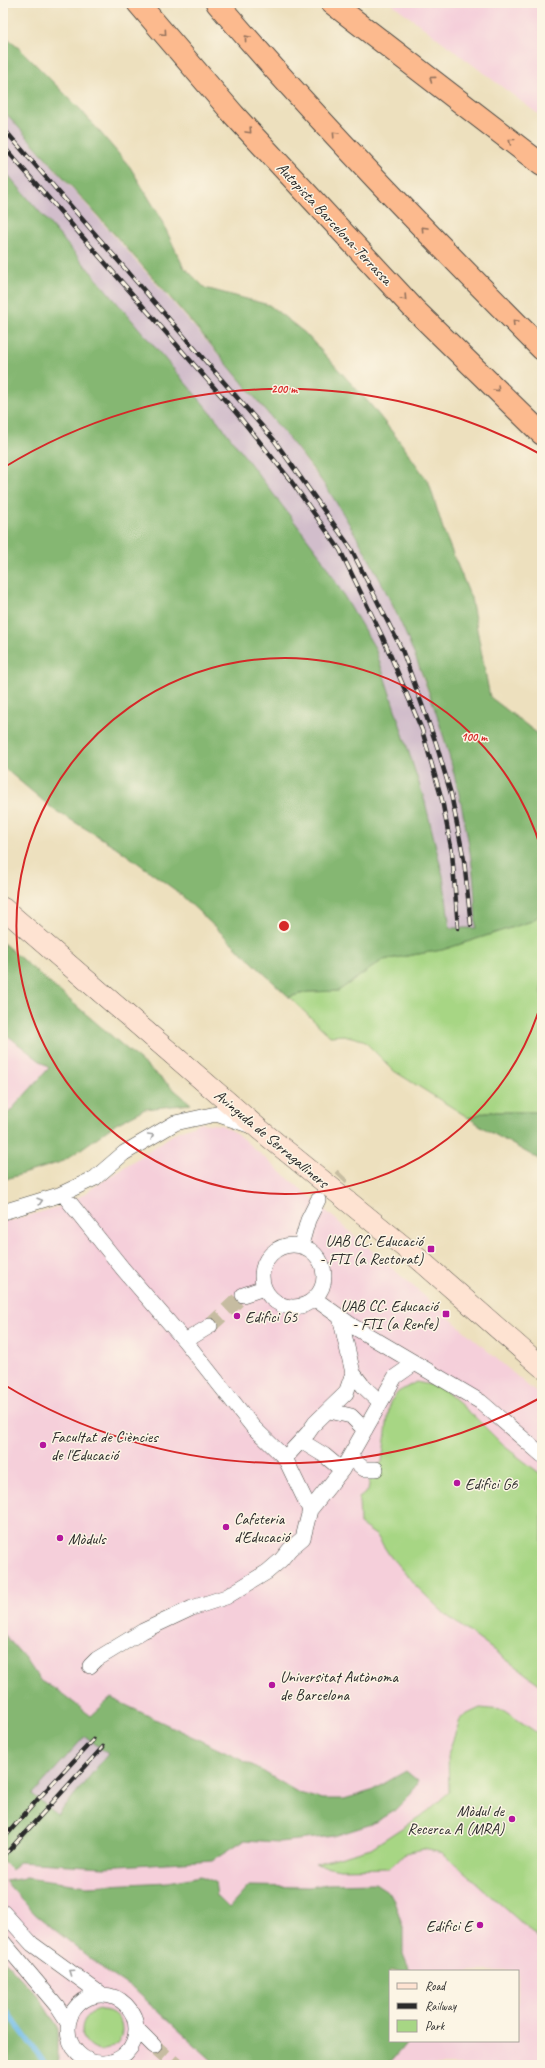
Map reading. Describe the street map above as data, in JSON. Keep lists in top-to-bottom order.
{
  "streets": {
    "highway": ["Autopista Barcelona-Terrassa"],
    "street": ["Avinguda de Serragalliners"]
  },
  "places": {
    "transit": ["UAB CC. Educació - FTI (a Rectorat)", "UAB CC. Educació - FTI (a Renfe)"],
    "other": [
      "Edifici G5",
      "Facultat de Ciències de l'Educació",
      "Edifici G6",
      "Cafeteria d'Educació",
      "Mòduls",
      "Universitat Autònoma de Barcelona",
      "Mòdul de Recerca A (MRA)",
      "Edifici E"
    ]
  },
  "legend": ["Road", "Railway", "Park"],
  "rings": ["200 m", "100 m"]
}
